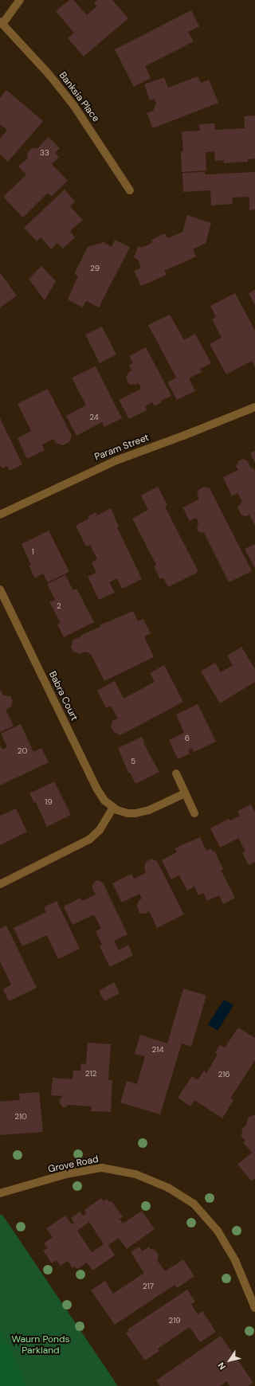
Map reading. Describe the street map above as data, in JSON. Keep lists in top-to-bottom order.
{
  "streets": {
    "street": [
      "Banksia Place",
      "Param Street",
      "Babra Court",
      "Grove Road"
    ]
  },
  "parks": ["Waurn Ponds Parkland"],
  "house_numbers": [
    "33",
    "29",
    "24",
    "1",
    "2",
    "6",
    "20",
    "5",
    "19",
    "214",
    "212",
    "216",
    "210",
    "217",
    "219"
  ],
  "north": "bottom left"
}
